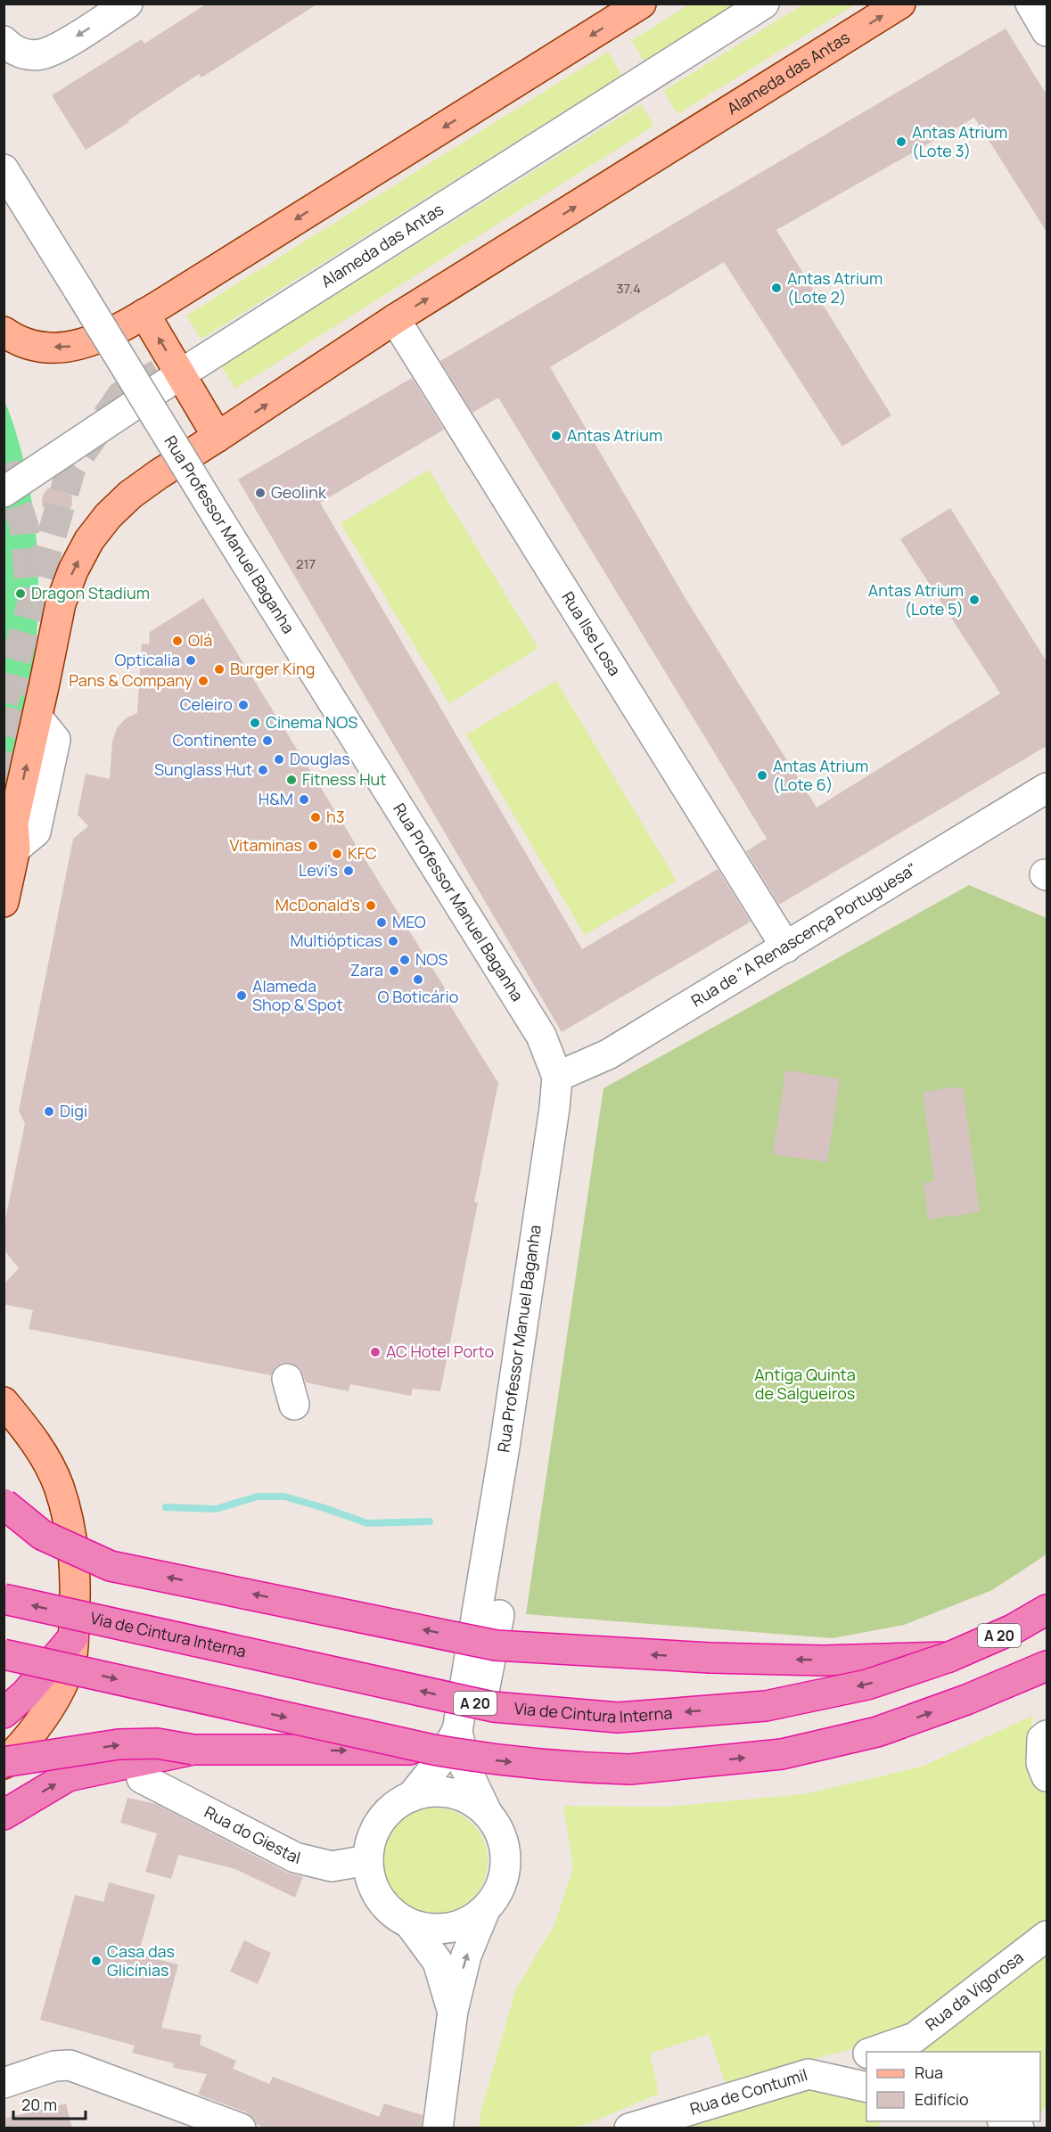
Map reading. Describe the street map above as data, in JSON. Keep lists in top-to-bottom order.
{
  "streets": {
    "highway": ["Via de Cintura Interna", "A 20"],
    "main road": ["Alameda das Antas"],
    "street": [
      "Rua Professor Manuel Baganha",
      "Rua Ilse Losa",
      "Rua de \"A Renascença Portuguesa\"",
      "Rua do Giestal",
      "Rua da Vigorosa",
      "Rua de Contumil"
    ]
  },
  "crossings": [
    ["Alameda das Antas", "Rua Ilse Losa"],
    ["Rua Professor Manuel Baganha", "Rua de \"A Renascença Portuguesa\""],
    ["Rua Professor Manuel Baganha", "Rua do Giestal"],
    ["Rua Ilse Losa", "Rua de \"A Renascença Portuguesa\""],
    ["Rua da Vigorosa", "Rua de Contumil"]
  ],
  "parks": ["Antiga Quinta de Salgueiros"],
  "places": [
    "Antas Atrium (Lote 3)",
    "Antas Atrium (Lote 2)",
    "Antas Atrium",
    "Geolink",
    "Dragon Stadium",
    "Antas Atrium (Lote 5)",
    "Olá",
    "Opticalia",
    "Burger King",
    "Pans & Company",
    "Celeiro",
    "Cinema NOS",
    "Continente",
    "Douglas",
    "Sunglass Hut",
    "Antas Atrium (Lote 6)",
    "Fitness Hut",
    "H&M",
    "h3",
    "Vitaminas",
    "KFC",
    "Levi's",
    "McDonald's",
    "MEO",
    "Multiópticas",
    "NOS",
    "Zara",
    "O Boticário",
    "Alameda Shop & Spot",
    "Digi",
    "AC Hotel Porto",
    "Casa das Glicínias"
  ],
  "house_numbers": ["37.4", "217"],
  "legend": ["Rua", "Edifício"],
  "scale_bar": "20 m"
}
